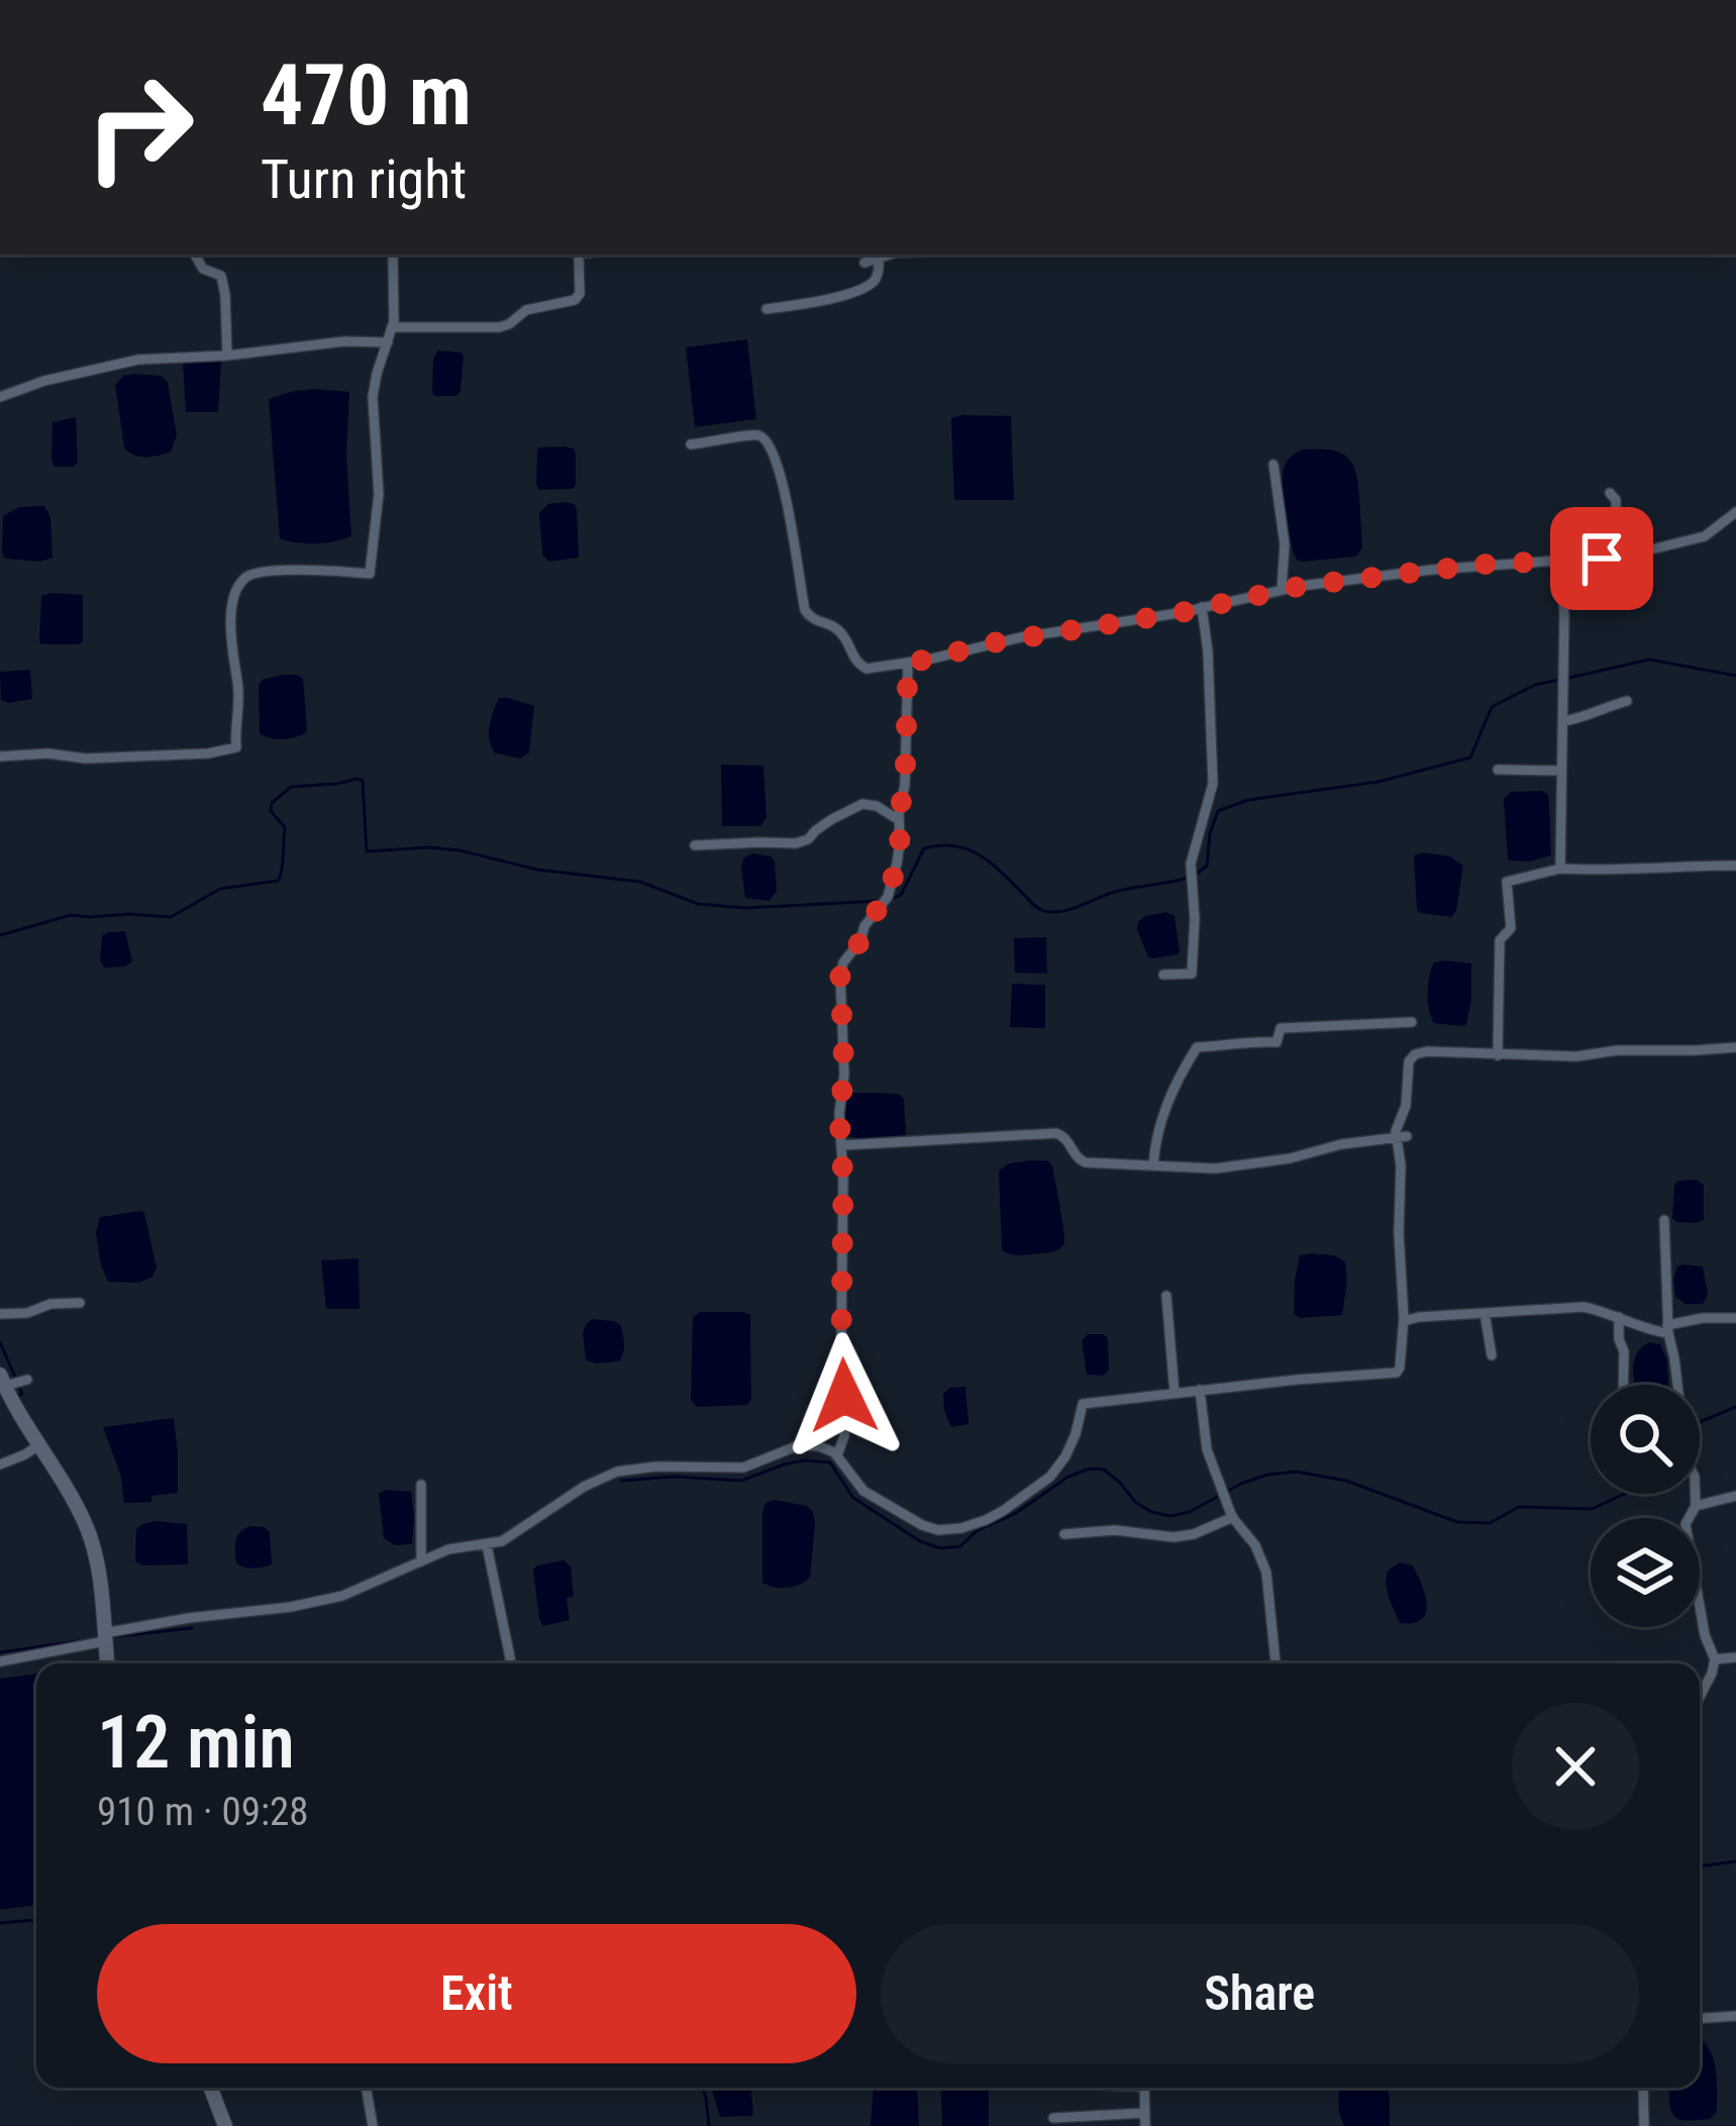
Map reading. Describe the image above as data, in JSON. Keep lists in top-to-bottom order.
{
  "page": {
    "turn": ["470 m", "Turn right"],
    "heading": ["12 min", "910 m · 09:28"],
    "buttons": ["Exit", "Share"]
  }
}
